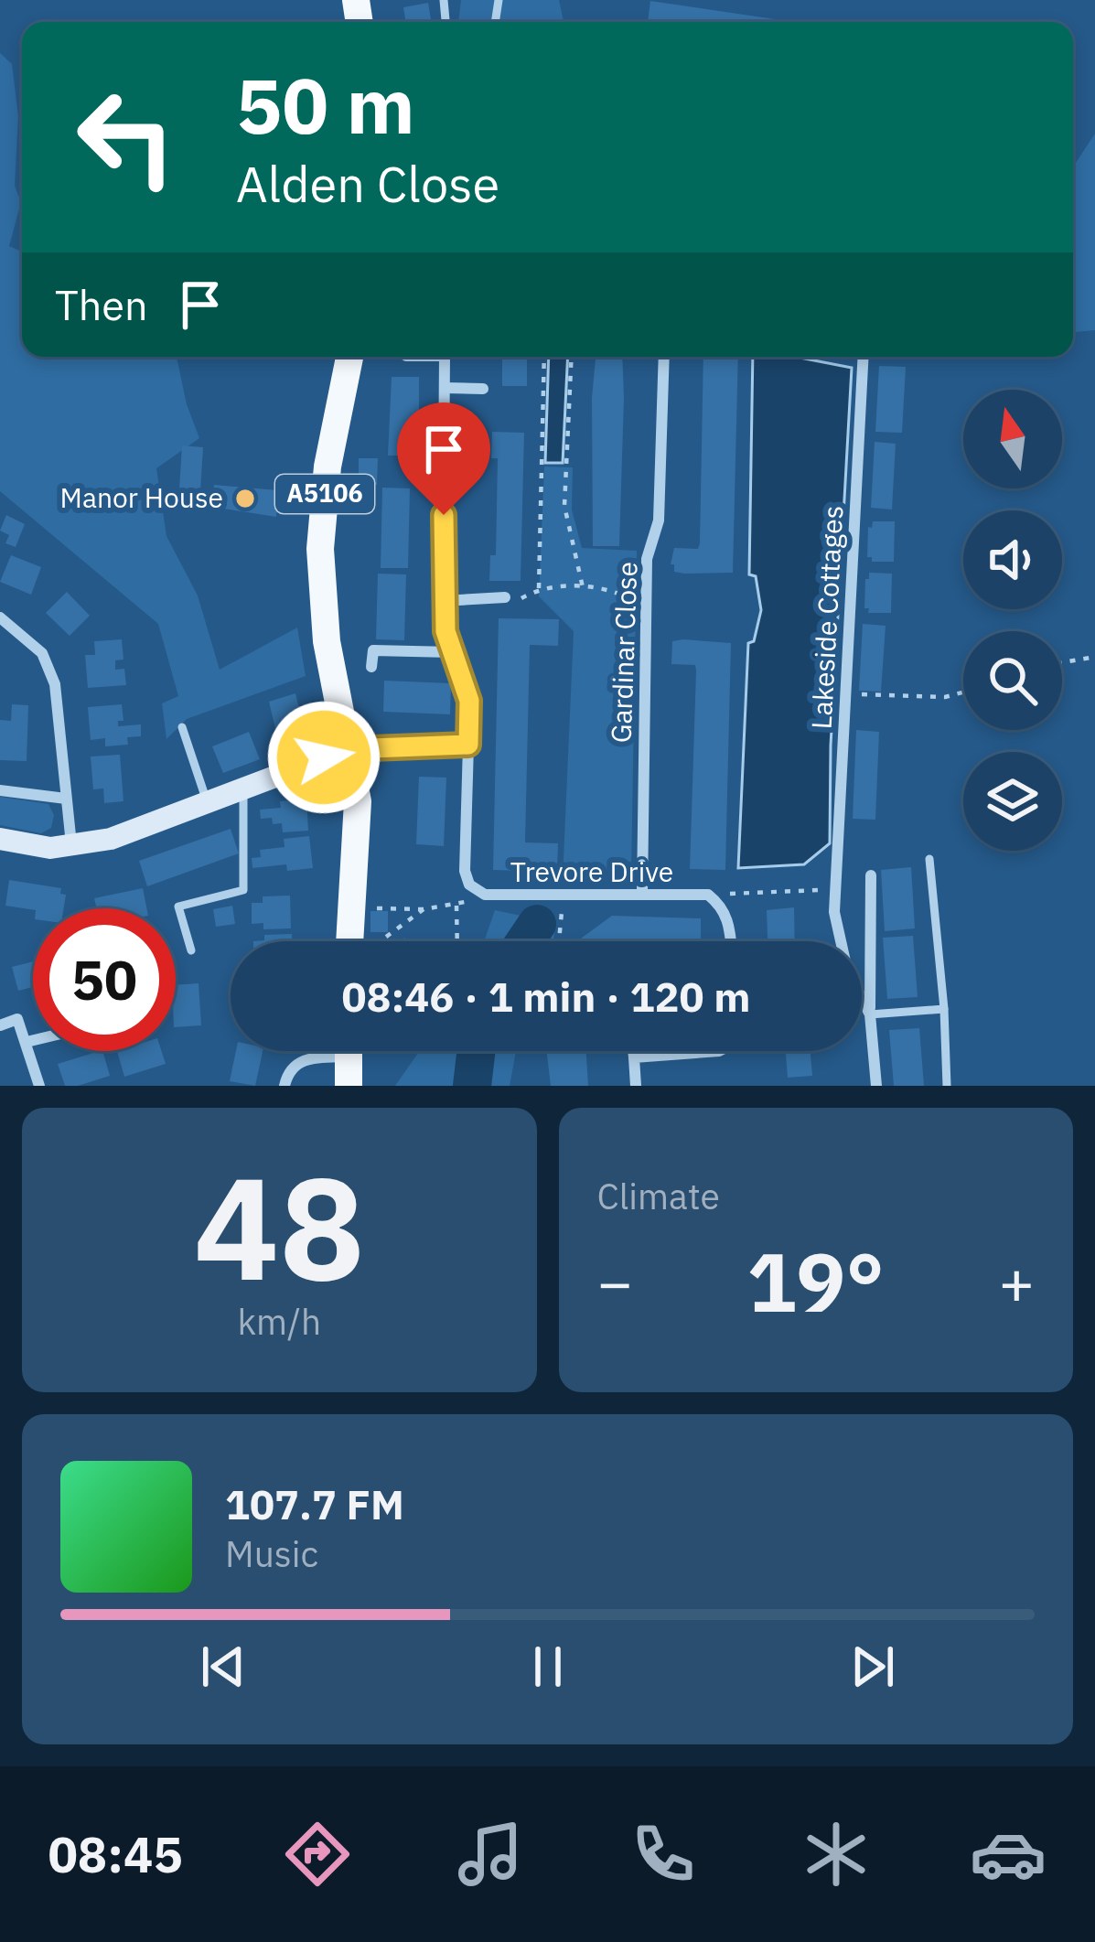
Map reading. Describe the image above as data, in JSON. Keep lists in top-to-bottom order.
{
  "streets": {
    "main road": ["A5106"],
    "street": ["Lakeside Cottages", "Gardinar Close", "Trevore Drive"]
  },
  "crossings": [
    ["Gardinar Close", "Trevore Drive"]
  ],
  "places": ["Manor House"],
  "north": "top",
  "page": {
    "turn": ["50 m", "Alden Close"],
    "then": "Then",
    "limit": "50",
    "trip": "08:46 · 1 min · 120 m",
    "tile": [
      ["48", "km/h"],
      "Climate"
    ],
    "heat": ["−", "19°", "+"],
    "song": ["107.7 FM", "Music"],
    "tabs": "08:45"
  }
}
